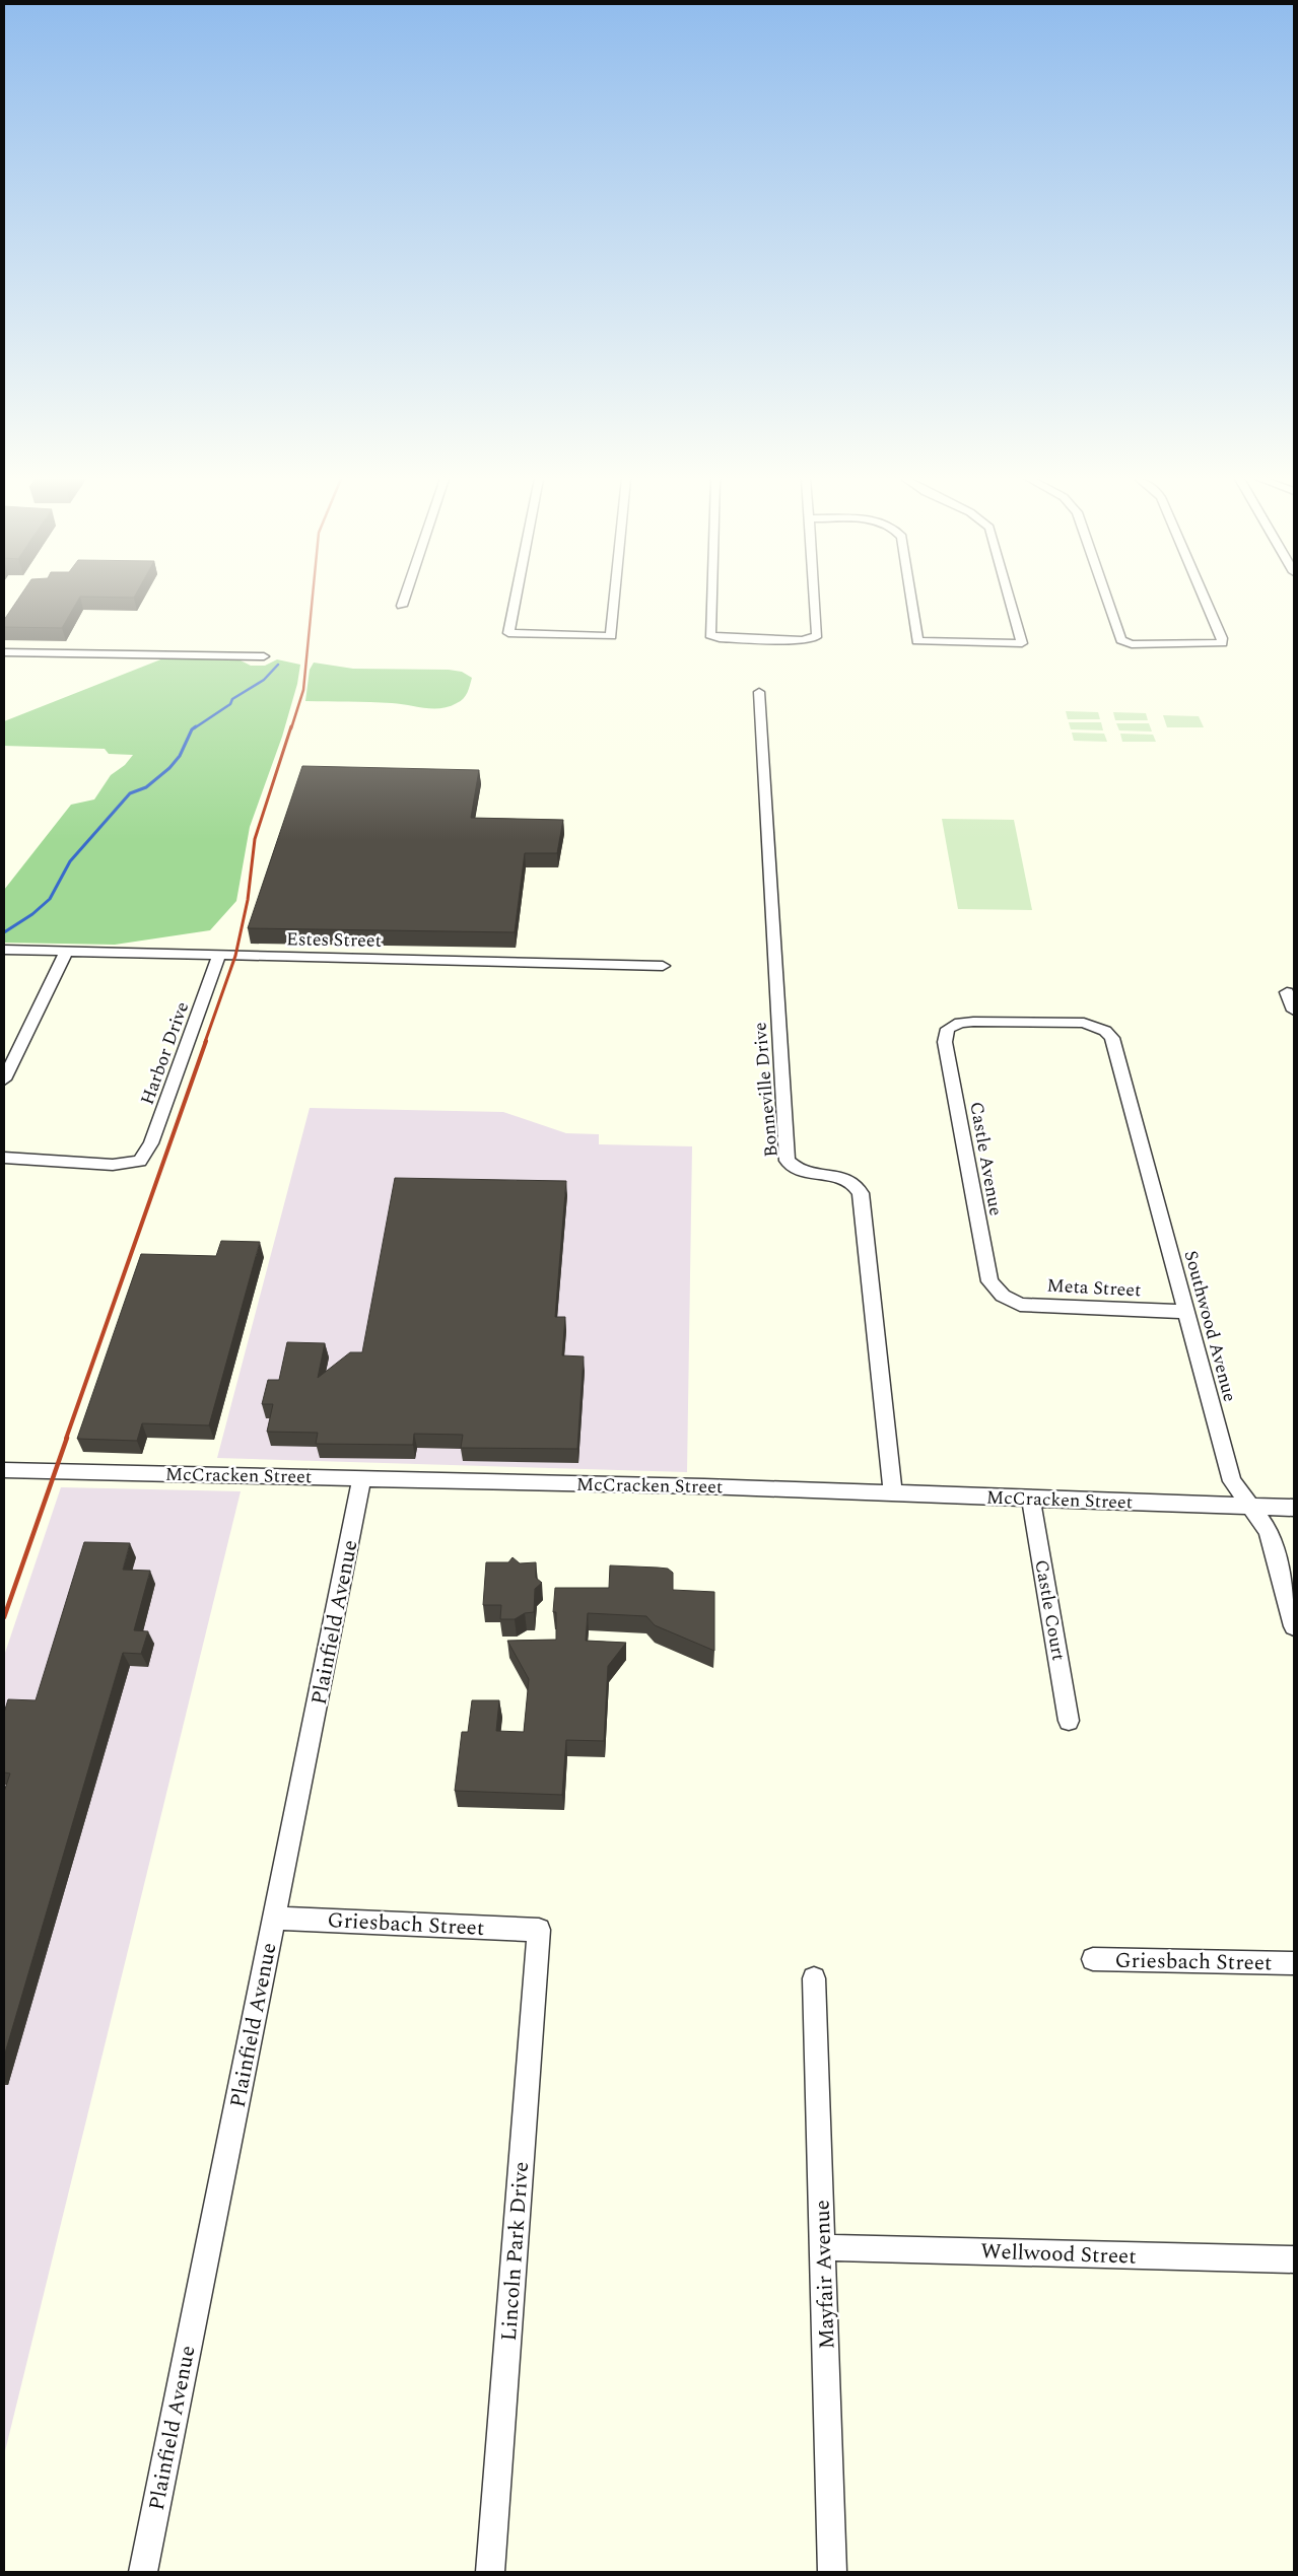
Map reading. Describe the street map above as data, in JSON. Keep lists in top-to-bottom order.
{
  "streets": {
    "street": [
      "Estes Street",
      "Harbor Drive",
      "Bonneville Drive",
      "Castle Avenue",
      "Meta Street",
      "Southwood Avenue",
      "McCracken Street",
      "Castle Court",
      "Plainfield Avenue",
      "Griesbach Street",
      "Lincoln Park Drive",
      "Wellwood Street",
      "Mayfair Avenue"
    ]
  },
  "crossings": [
    ["Estes Street", "Harbor Drive"],
    ["Bonneville Drive", "McCracken Street"],
    ["Castle Avenue", "Meta Street"],
    ["Castle Avenue", "Southwood Avenue"],
    ["Meta Street", "Southwood Avenue"],
    ["Southwood Avenue", "McCracken Street"],
    ["McCracken Street", "Castle Court"],
    ["McCracken Street", "Plainfield Avenue"],
    ["Plainfield Avenue", "Griesbach Street"],
    ["Griesbach Street", "Lincoln Park Drive"],
    ["Wellwood Street", "Mayfair Avenue"]
  ]
}
